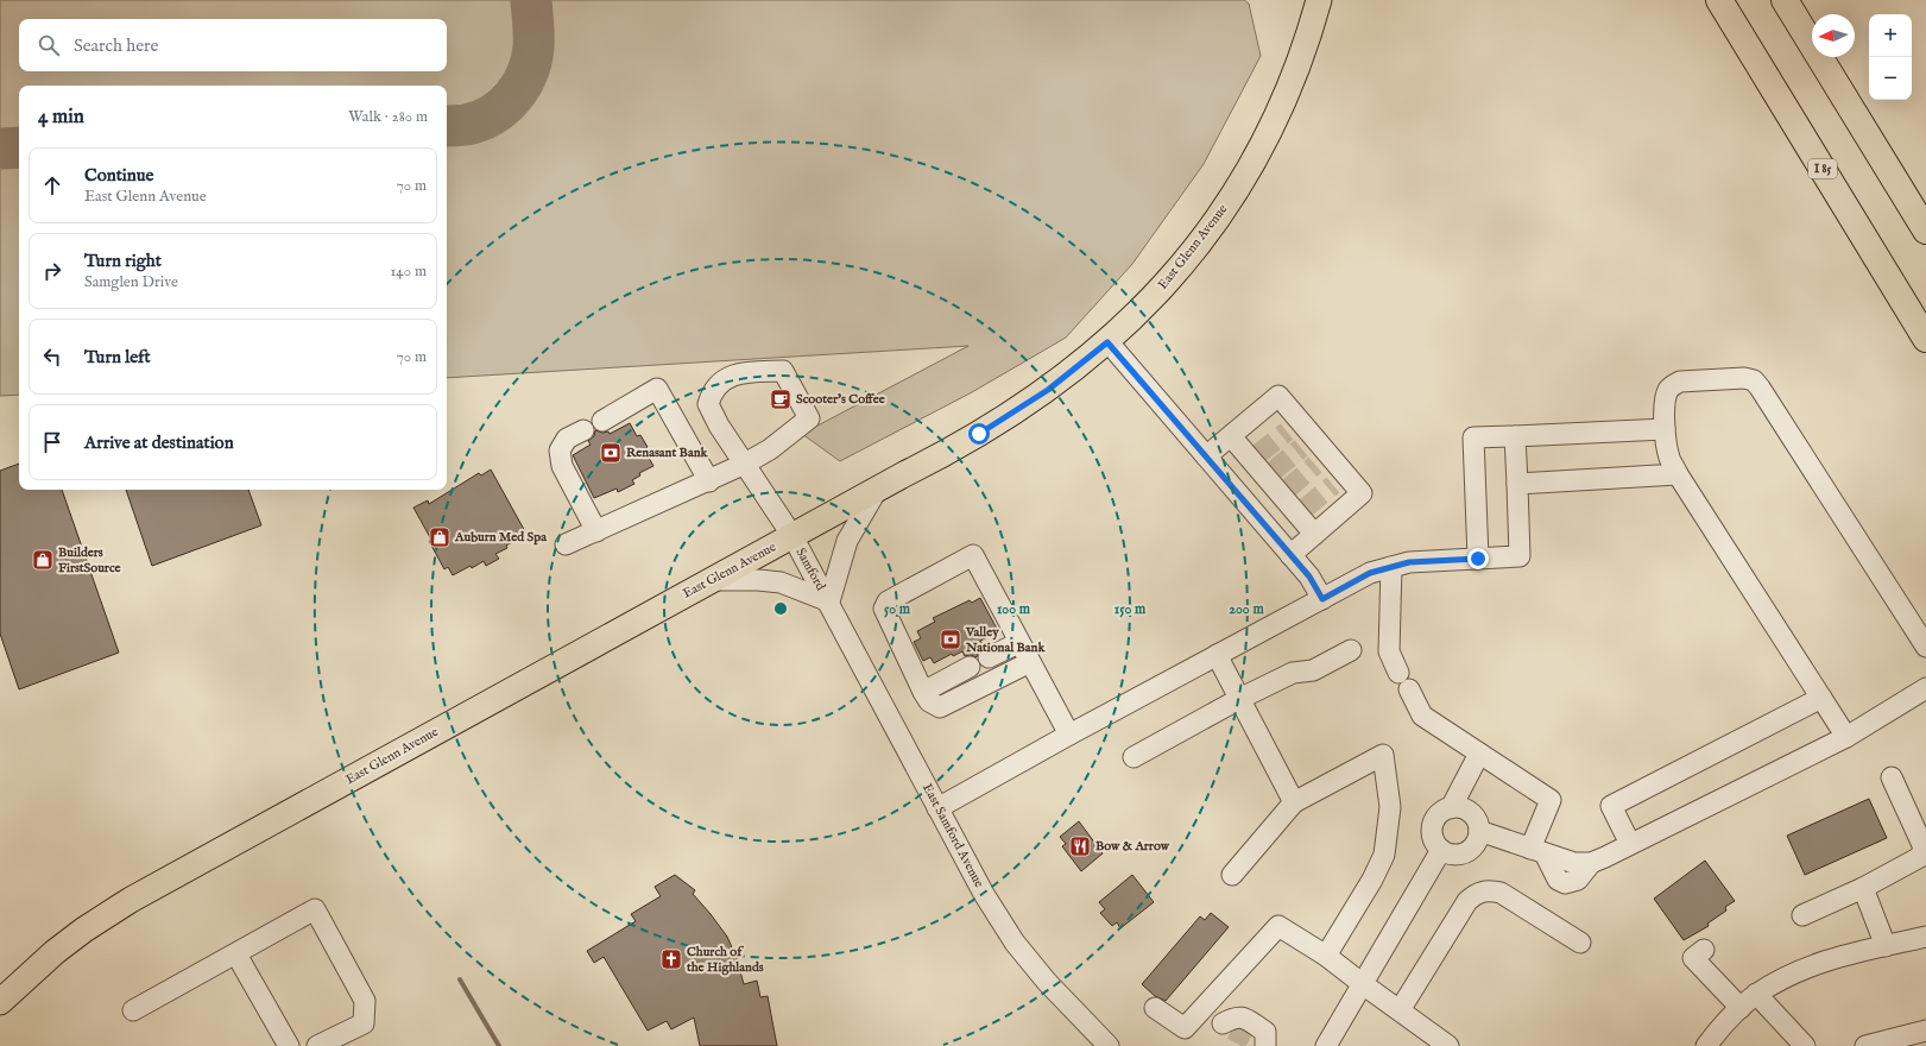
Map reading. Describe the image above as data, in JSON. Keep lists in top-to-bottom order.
{
  "streets": {
    "highway": ["I 85"],
    "main road": ["East Glenn Avenue"],
    "street": ["Samford", "East Samford Avenue"]
  },
  "crossings": [
    ["East Glenn Avenue", "Samford"],
    ["Samford", "East Samford Avenue"]
  ],
  "places": {
    "cafe": ["Scooter's Coffee"],
    "bank": ["Renasant Bank", "Valley National Bank"],
    "shop": ["Auburn Med Spa", "Builders FirstSource"],
    "restaurant": ["Bow & Arrow"],
    "church": ["Church of the Highlands"]
  },
  "north": "left",
  "page": {
    "map_buttons": ["+", "−"],
    "search": "Search here",
    "heading": ["4 min", "Walk · 280 m"],
    "list": [
      ["Continue", "East Glenn Avenue", "70 m"],
      ["Turn right", "Samglen Drive", "140 m"],
      ["Turn left", "70 m"],
      "Arrive at destination"
    ]
  },
  "rings": [
    "50 m",
    "100 m",
    "150 m",
    "200 m"
  ]
}
